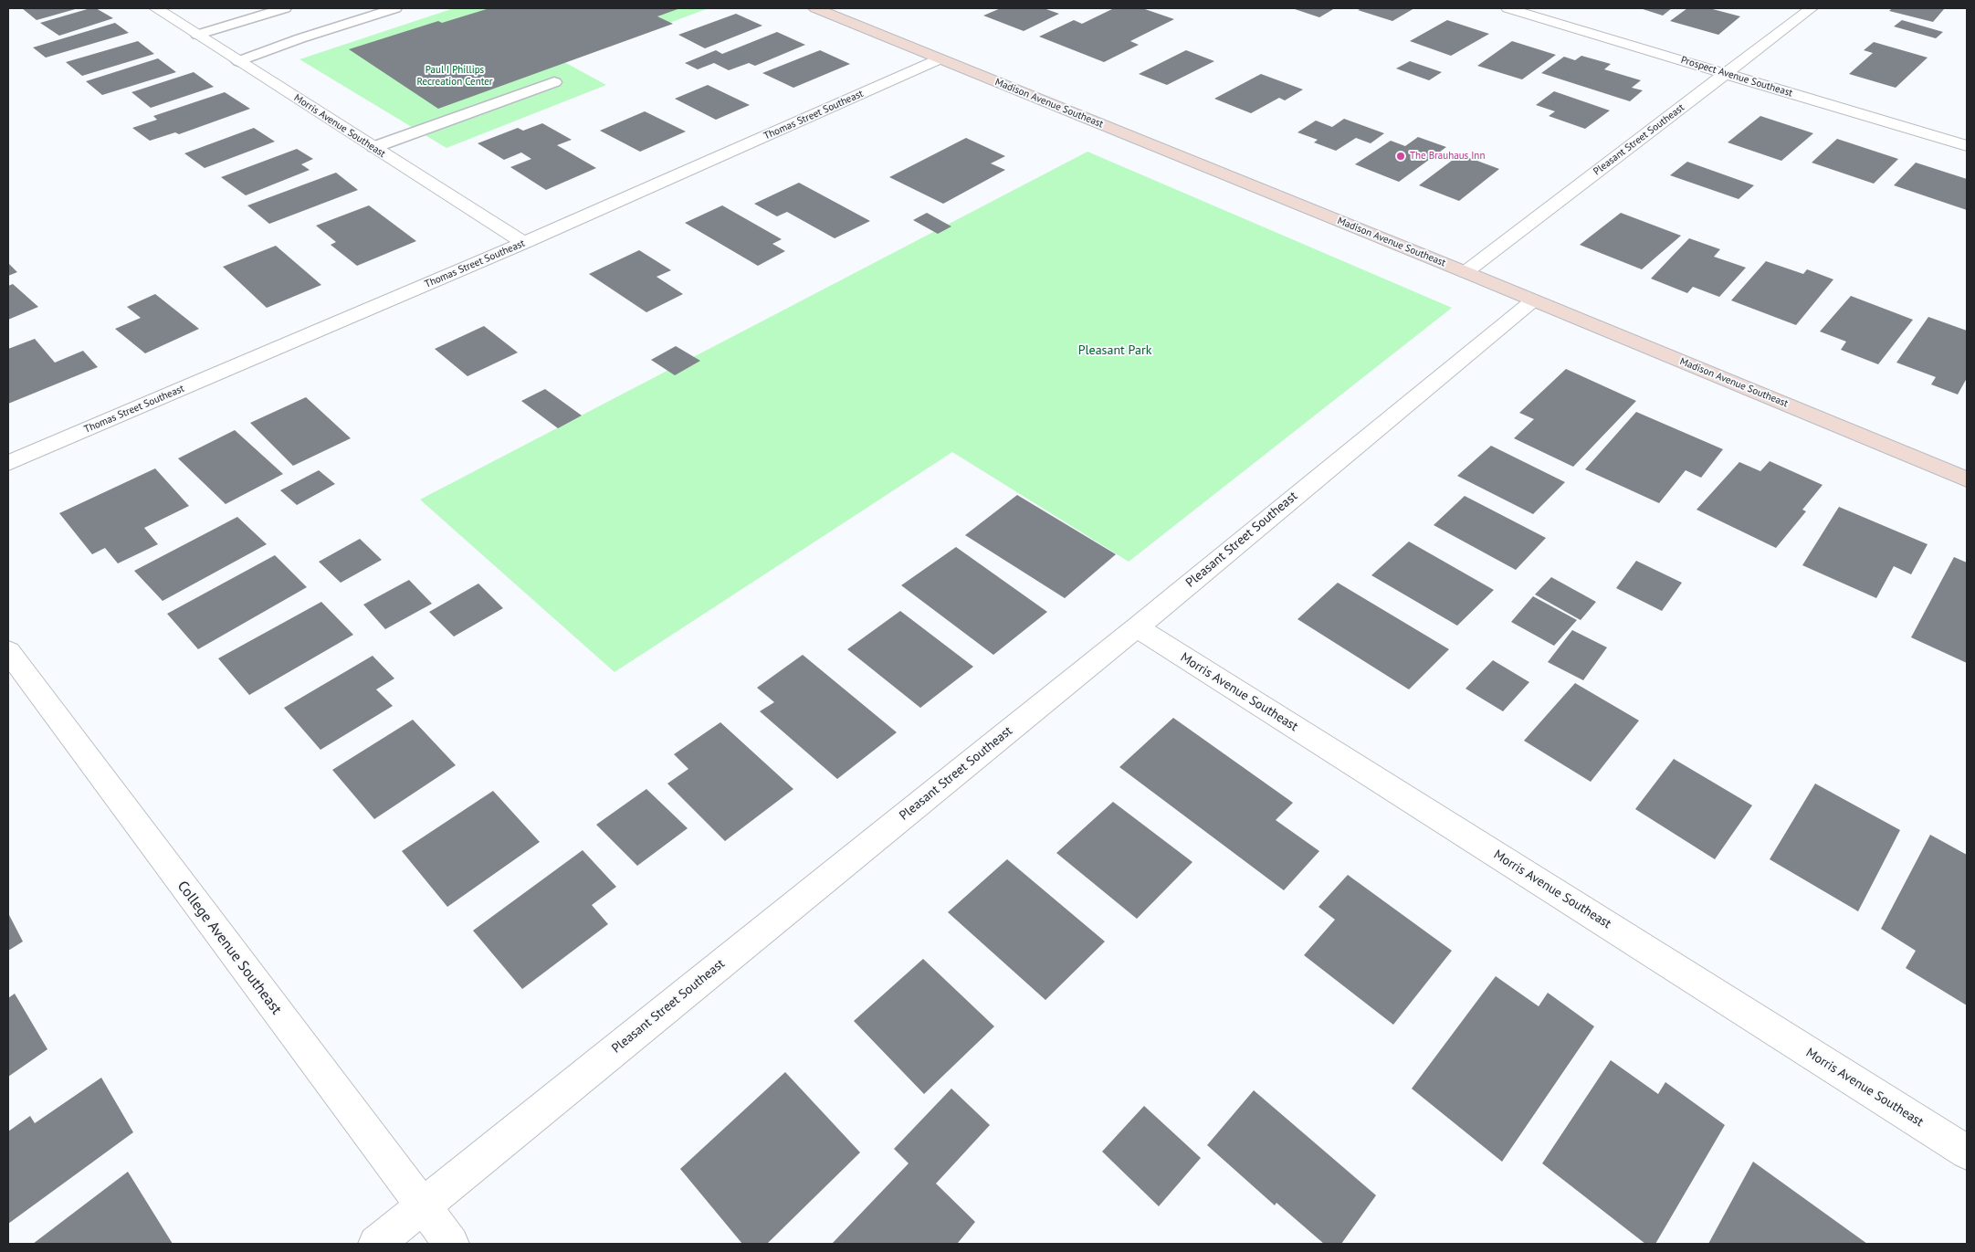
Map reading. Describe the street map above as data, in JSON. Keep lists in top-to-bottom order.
{
  "streets": {
    "street": [
      "Prospect Avenue Southeast",
      "Madison Avenue Southeast",
      "Thomas Street Southeast",
      "Morris Avenue Southeast",
      "Pleasant Street Southeast",
      "College Avenue Southeast"
    ]
  },
  "crossings": [
    ["Prospect Avenue Southeast", "Pleasant Street Southeast"],
    ["Madison Avenue Southeast", "Thomas Street Southeast"],
    ["Madison Avenue Southeast", "Pleasant Street Southeast"],
    ["Thomas Street Southeast", "Morris Avenue Southeast"],
    ["Morris Avenue Southeast", "Pleasant Street Southeast"],
    ["Pleasant Street Southeast", "College Avenue Southeast"]
  ],
  "parks": ["Paul I Phillips Recreation Center", "Pleasant Park"],
  "places": ["The Brauhaus Inn"]
}
